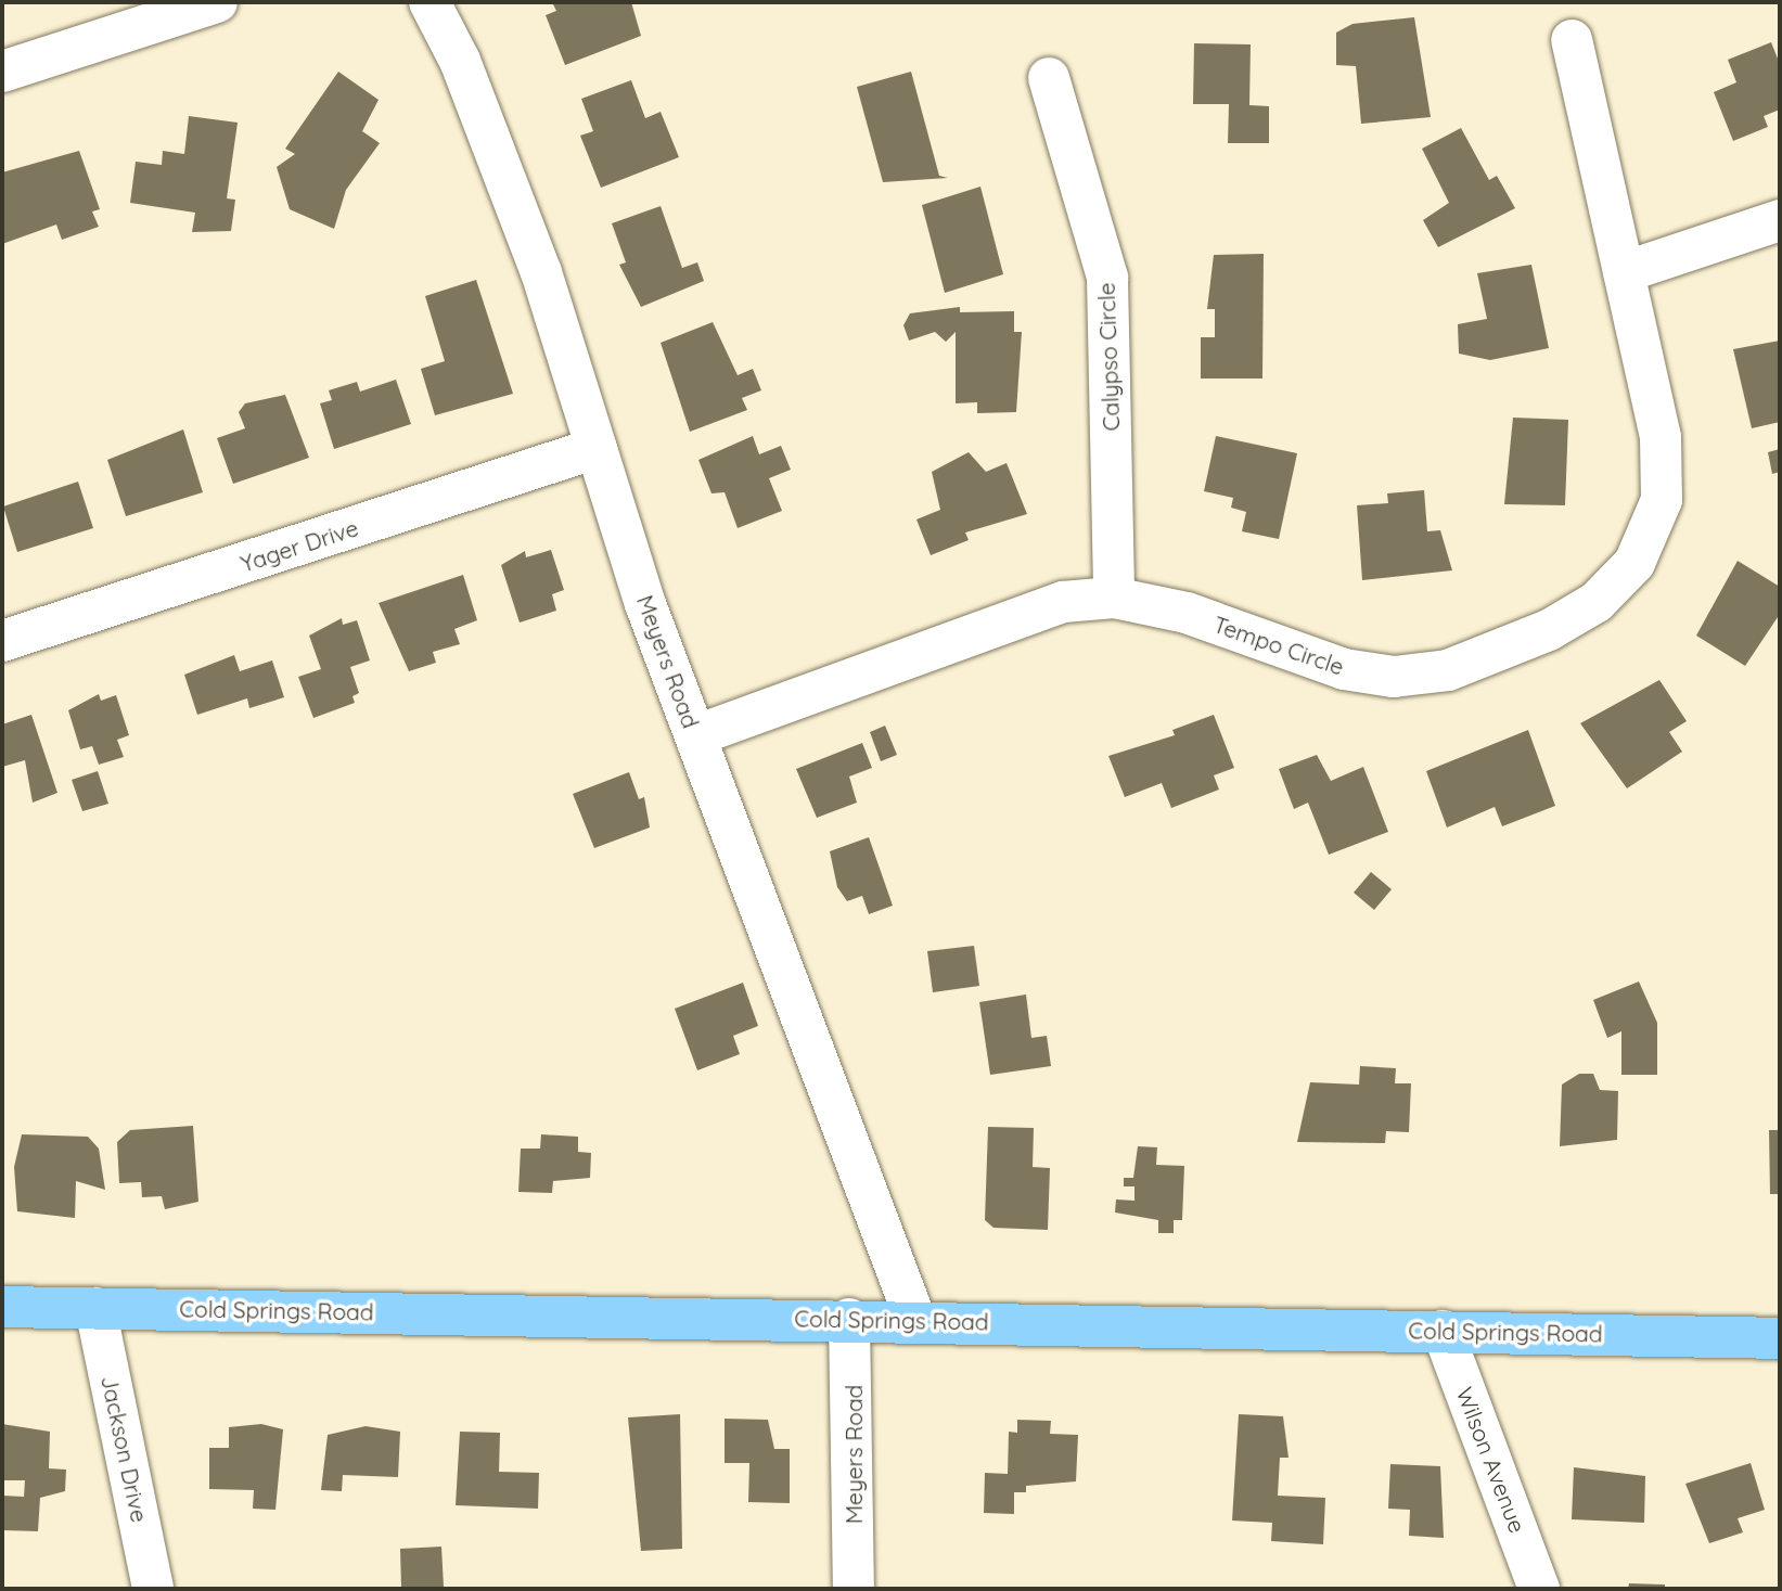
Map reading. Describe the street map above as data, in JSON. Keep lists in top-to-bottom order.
{
  "streets": {
    "main road": ["Cold Springs Road"],
    "street": [
      "Calypso Circle",
      "Yager Drive",
      "Tempo Circle",
      "Meyers Road",
      "Jackson Drive",
      "Wilson Avenue"
    ]
  },
  "crossings": [
    ["Calypso Circle", "Tempo Circle"],
    ["Yager Drive", "Meyers Road"],
    ["Tempo Circle", "Meyers Road"],
    ["Meyers Road", "Cold Springs Road"],
    ["Cold Springs Road", "Jackson Drive"],
    ["Cold Springs Road", "Wilson Avenue"]
  ]
}
